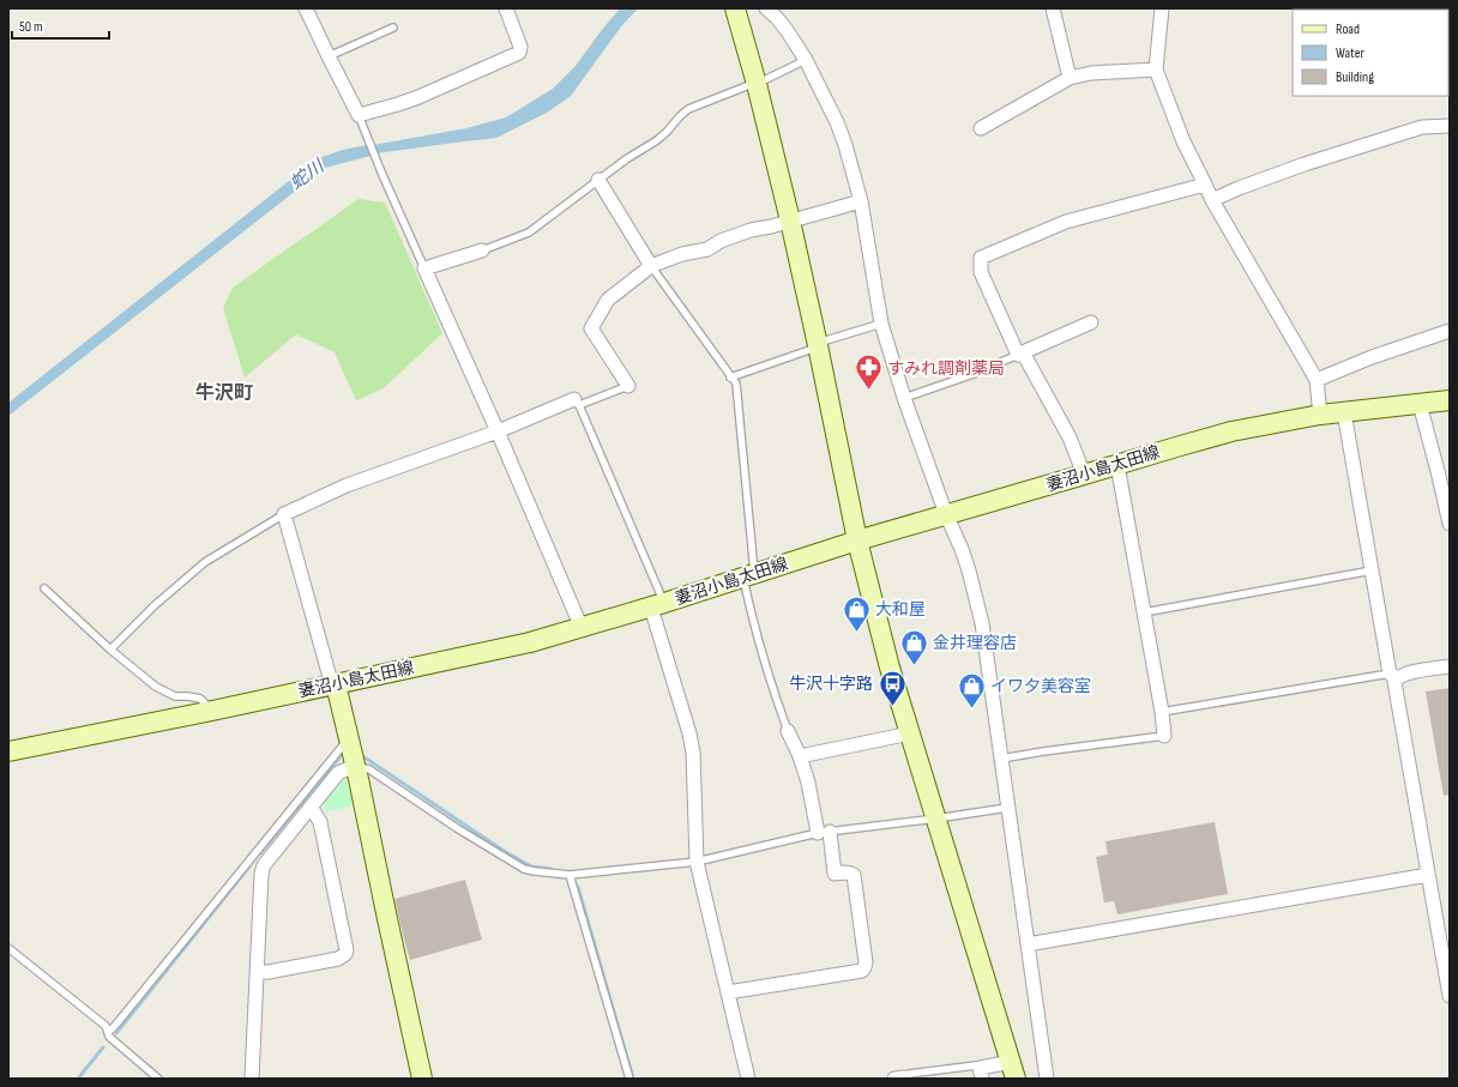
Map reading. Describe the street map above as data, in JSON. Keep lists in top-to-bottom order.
{
  "streets": {
    "main road": ["妻沼小島太田線"]
  },
  "districts": ["牛沢町"],
  "water": ["蛇川"],
  "places": {
    "pharmacy": ["すみれ調剤薬局"],
    "shop": ["大和屋", "金井理容店", "イワ夕美容室"],
    "bus stop": ["牛沢十字路"]
  },
  "legend": ["Road", "Water", "Building"],
  "scale_bar": "50 m"
}
